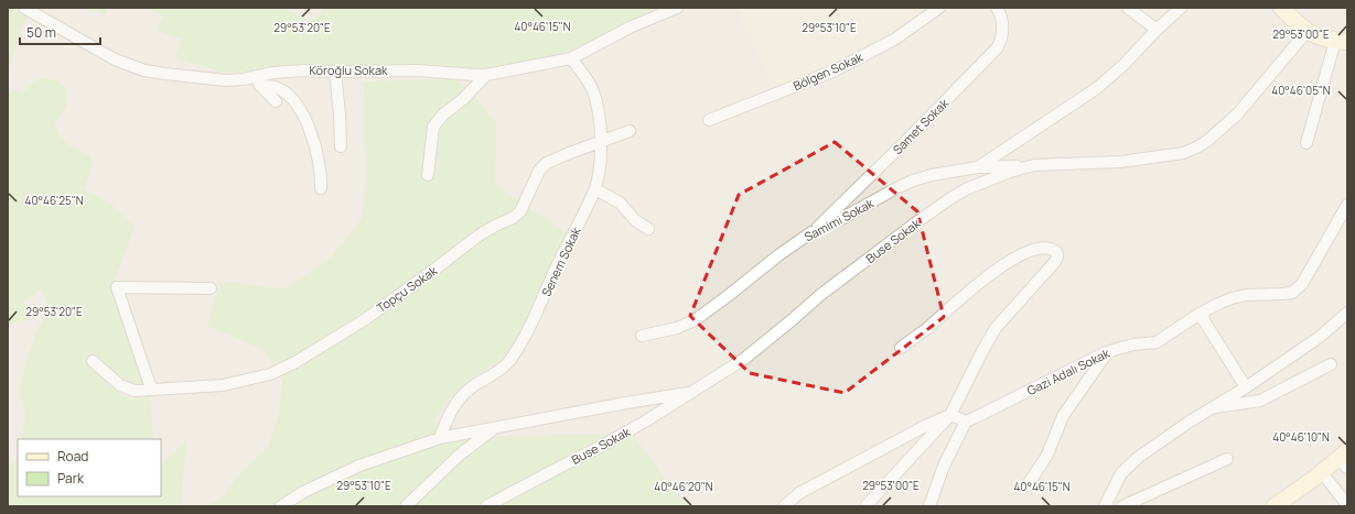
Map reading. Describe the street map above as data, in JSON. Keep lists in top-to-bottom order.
{
  "streets": {
    "street": [
      "Köroğlu Sokak",
      "Bölgen Sokak",
      "Samet Sokak",
      "Samimi Sokak",
      "Buse Sokak",
      "Senem Sokak",
      "Topçu Sokak",
      "Gazi Adalı Sokak"
    ]
  },
  "crossings": [
    ["Köroğlu Sokak", "Senem Sokak"],
    ["Samet Sokak", "Samimi Sokak"],
    ["Samimi Sokak", "Buse Sokak"],
    ["Senem Sokak", "Topçu Sokak"]
  ],
  "legend": ["Road", "Park"],
  "scale_bar": "50 m",
  "coordinates": [
    "40°46'15\"N",
    "29°53'20\"E",
    "29°53'10\"E",
    "29°53'00\"E",
    "40°46'05\"N",
    "40°46'25\"N",
    "40°46'10\"N",
    "40°46'20\"N"
  ]
}
